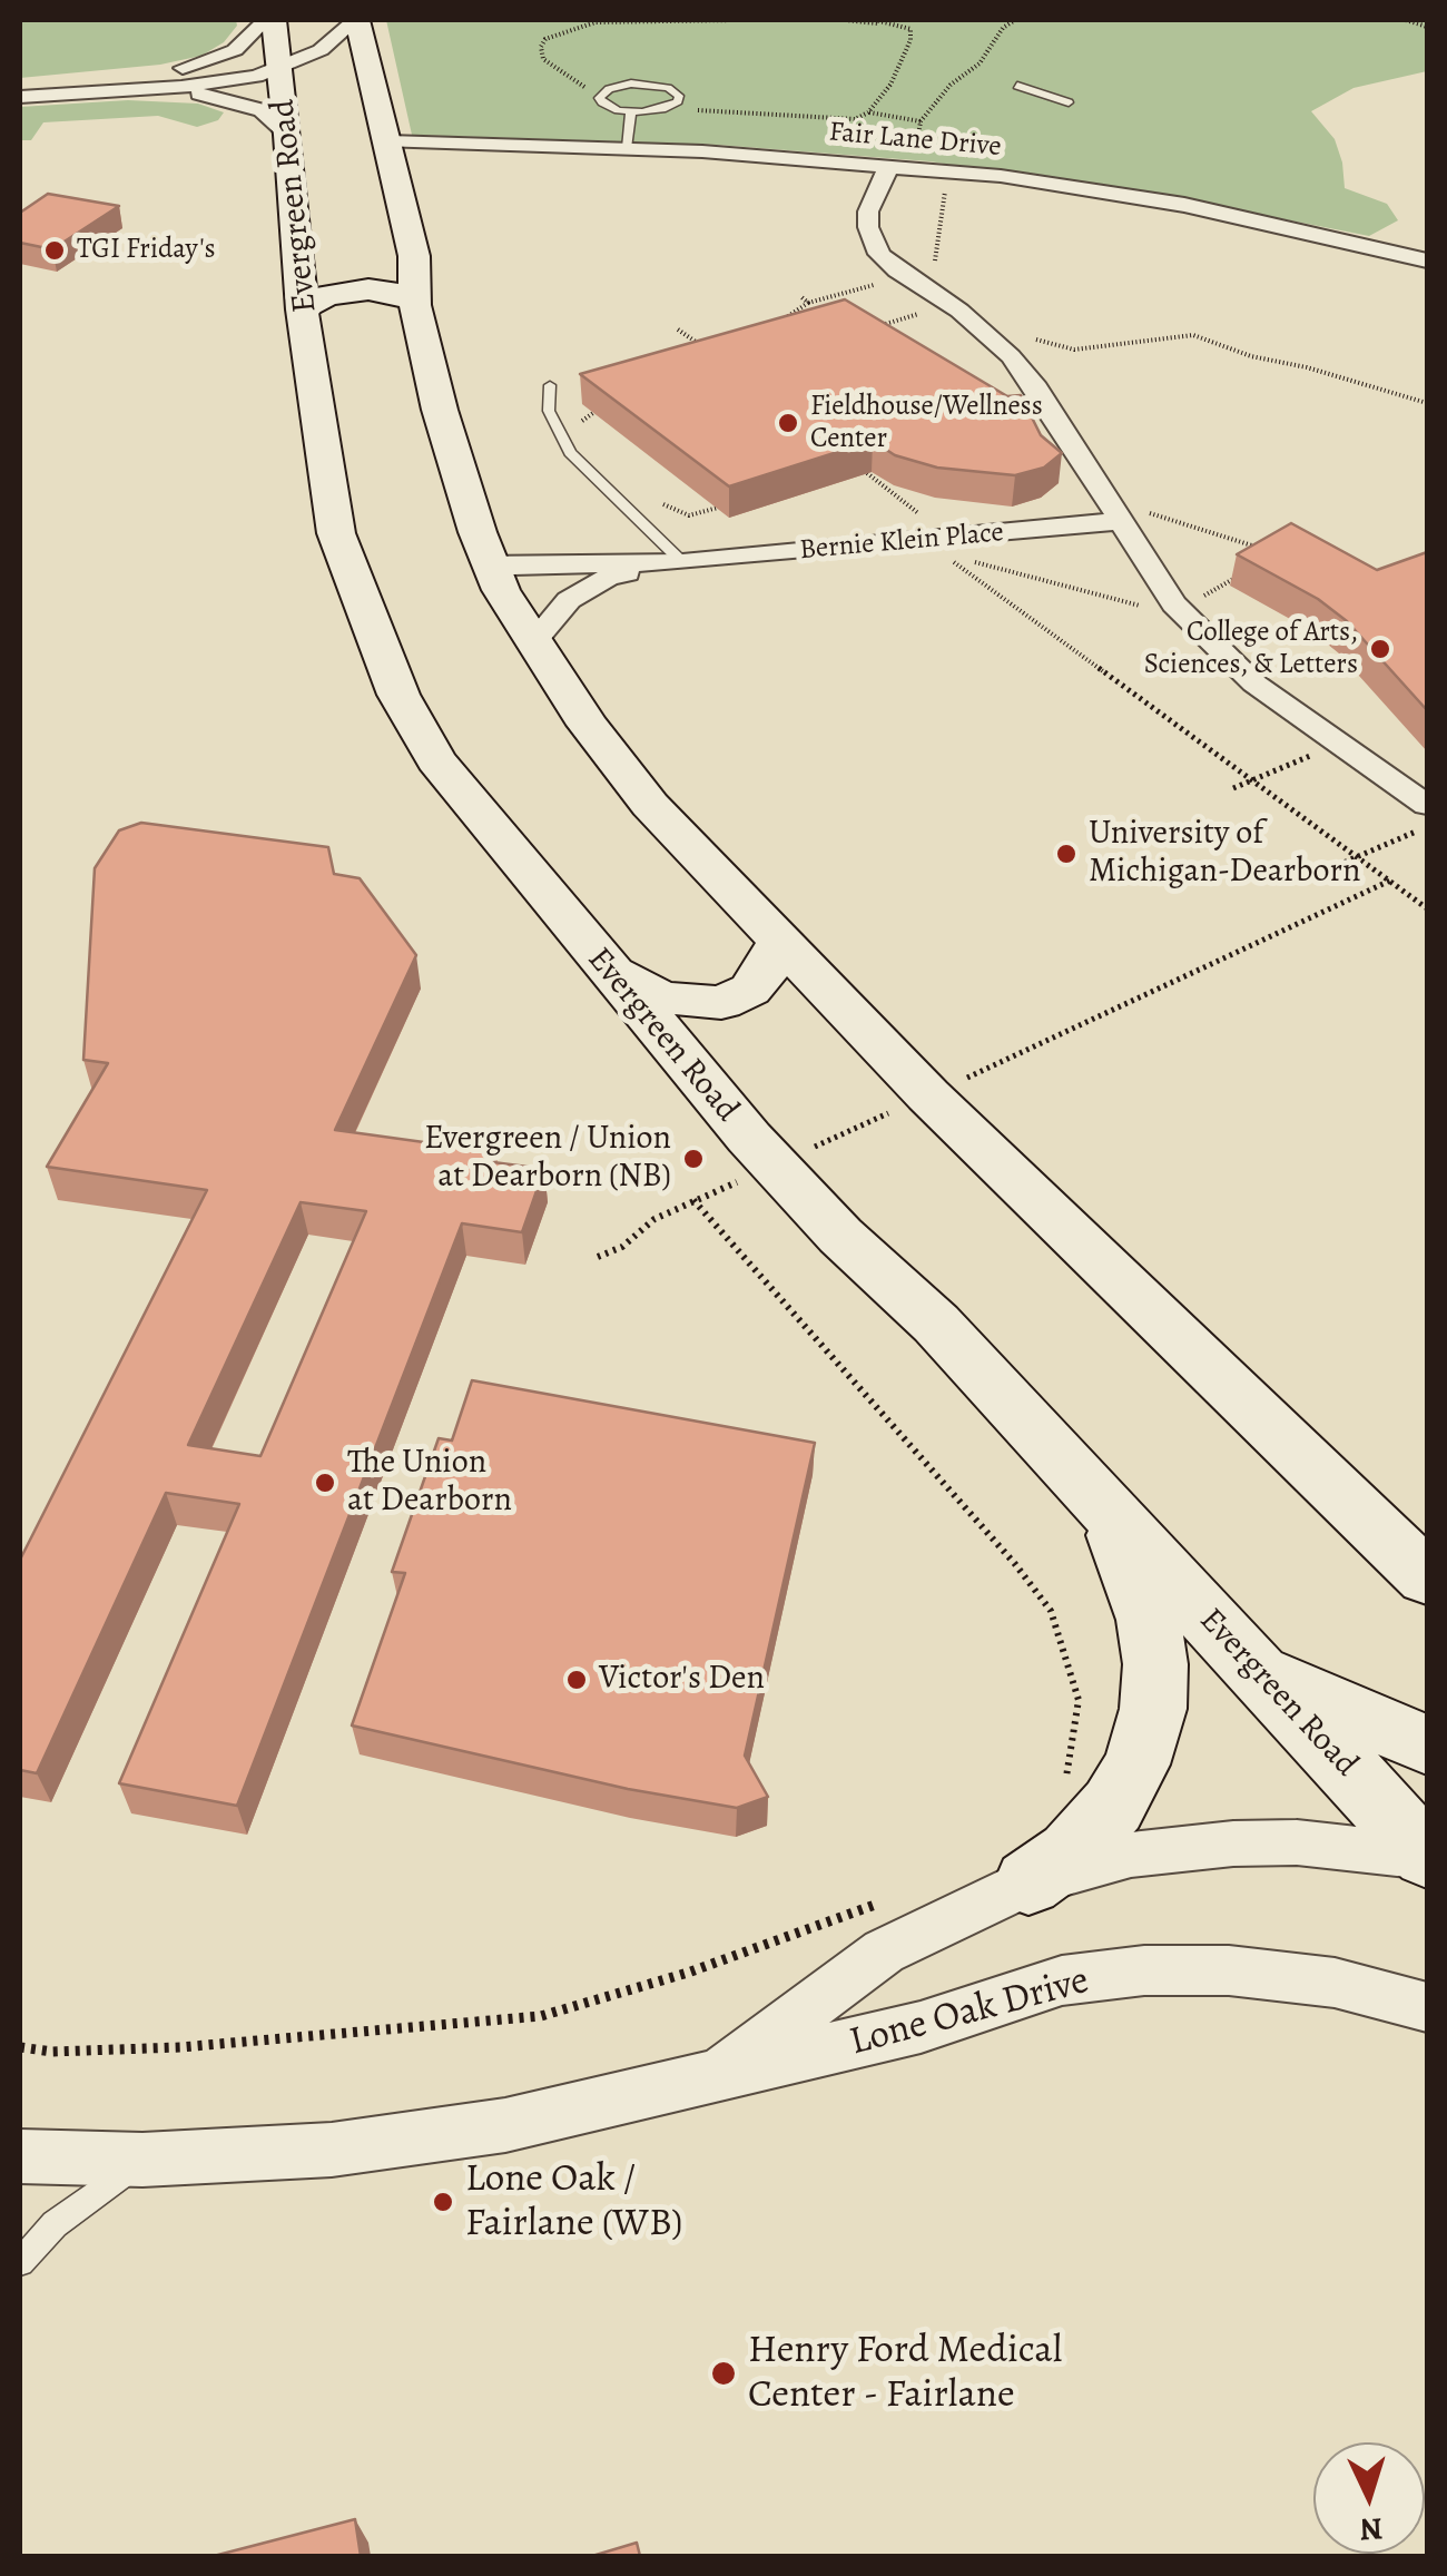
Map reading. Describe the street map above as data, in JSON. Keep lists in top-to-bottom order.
{
  "streets": {
    "street": [
      "Fair Lane Drive",
      "Evergreen Road",
      "Bernie Klein Place",
      "Lone Oak Drive"
    ]
  },
  "crossings": [
    ["Evergreen Road", "Lone Oak Drive"]
  ],
  "places": [
    "TGI Friday's",
    "Fieldhouse/Wellness Center",
    "College of Arts, Sciences, & Letters",
    "University of Michigan-Dearborn",
    "Evergreen / Union at Dearborn (NB)",
    "The Union at Dearborn",
    "Victor's Den",
    "Lone Oak / Fairlane (WB)",
    "Henry Ford Medical Center - Fairlane"
  ],
  "north": "bottom"
}
